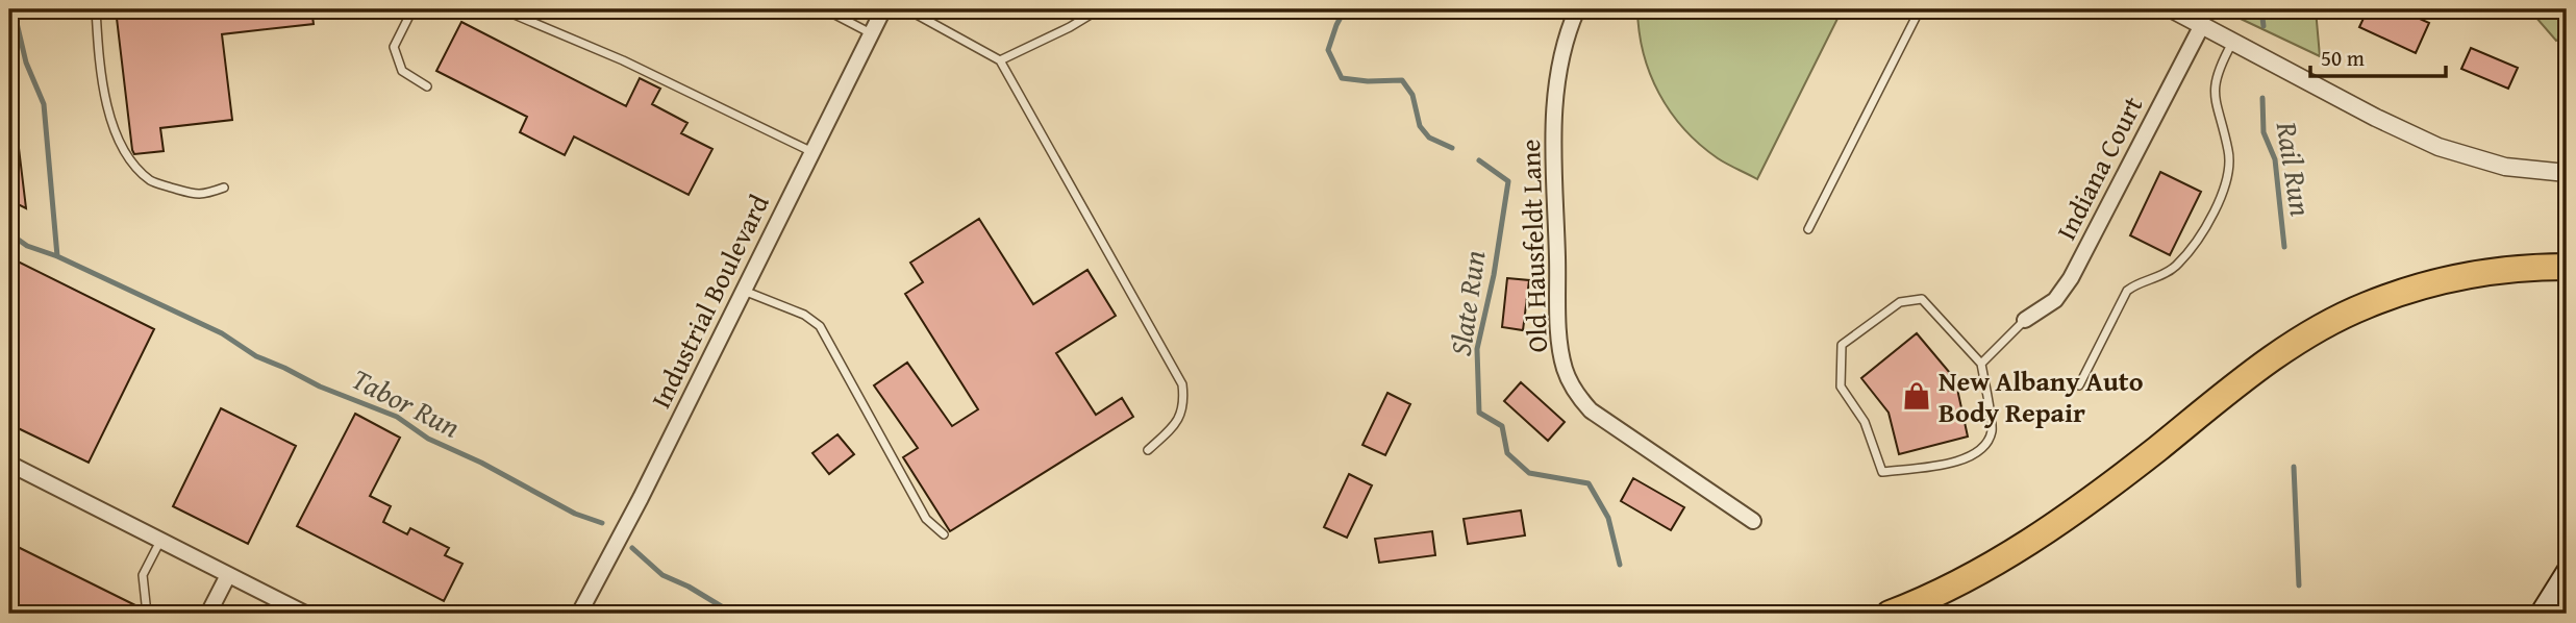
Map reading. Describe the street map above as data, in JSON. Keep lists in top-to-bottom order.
{
  "streets": {
    "street": ["Indiana Court", "Old Hausfeldt Lane", "Industrial Boulevard"]
  },
  "water": ["Rail Run", "Slate Run", "Tabor Run"],
  "places": {
    "shop": ["New Albany Auto Body Repair"]
  },
  "scale_bar": "50 m"
}
